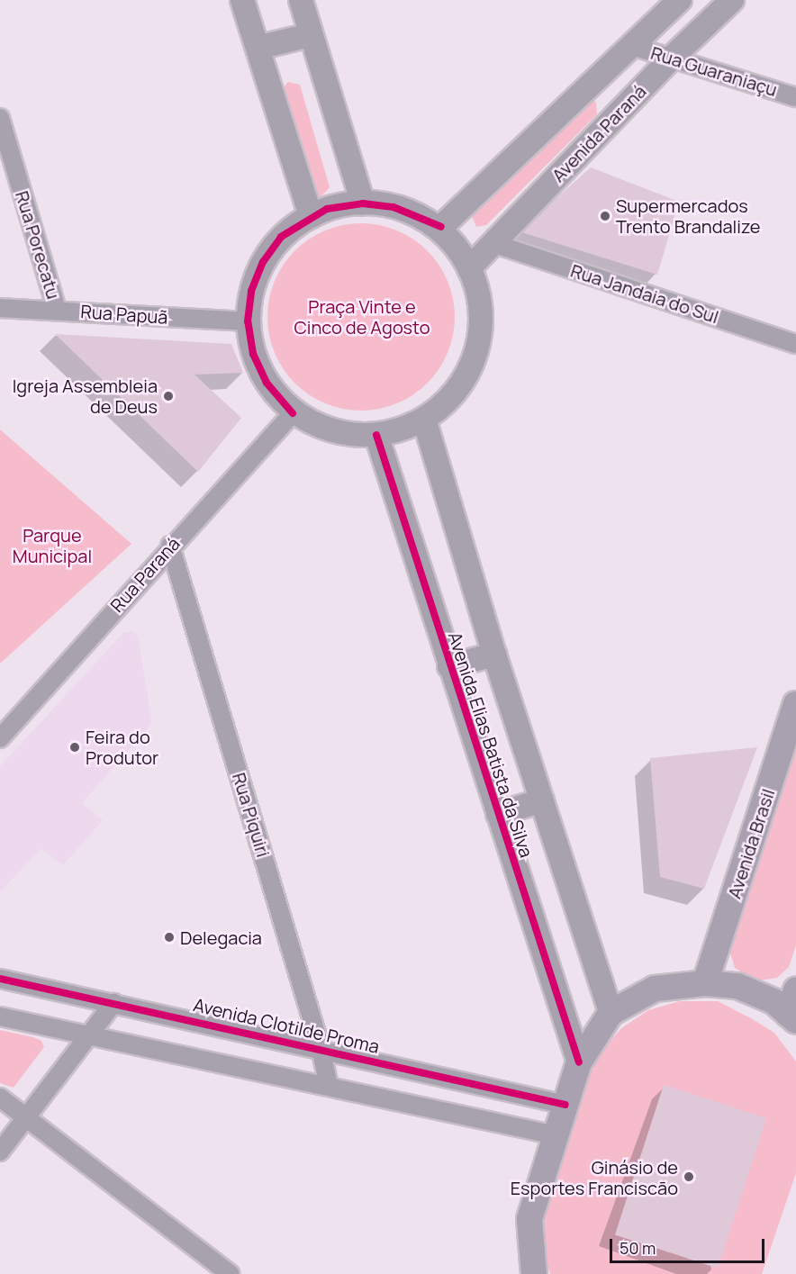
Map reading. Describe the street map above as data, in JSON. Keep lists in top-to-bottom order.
{
  "streets": {
    "main road": ["Avenida Brasil"],
    "street": [
      "Rua Guaraniaçu",
      "Avenida Paraná",
      "Rua Porecatu",
      "Rua Jandaia do Sul",
      "Rua Papuã",
      "Rua Paraná",
      "Avenida Elias Batista da Silva",
      "Rua Piquiri",
      "Avenida Clotilde Proma"
    ]
  },
  "crossings": [
    ["Rua Guaraniaçu", "Avenida Paraná"],
    ["Avenida Paraná", "Rua Jandaia do Sul"],
    ["Rua Porecatu", "Rua Papuã"],
    ["Rua Paraná", "Rua Piquiri"],
    ["Rua Piquiri", "Avenida Clotilde Proma"]
  ],
  "parks": ["Praça Vinte e Cinco de Agosto", "Parque Municipal"],
  "places": [
    "Supermercados Trento Brandalize",
    "Igreja Assembleia de Deus",
    "Feira do Produtor",
    "Delegacia",
    "Ginásio de Esportes Franciscão"
  ],
  "scale_bar": "50 m"
}
